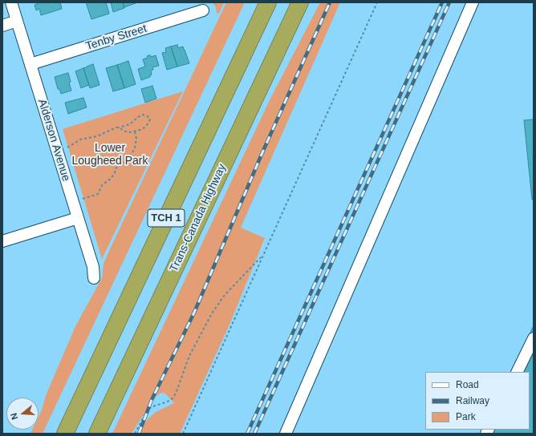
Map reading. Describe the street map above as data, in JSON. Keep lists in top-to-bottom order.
{
  "streets": {
    "highway": ["TCH 1", "Trans-Canada Highway"],
    "street": ["Tenby Street", "Alderson Avenue"]
  },
  "crossings": [
    ["Tenby Street", "Alderson Avenue"]
  ],
  "parks": ["Lower Lougheed Park"],
  "legend": ["Road", "Railway", "Park"],
  "north": "left"
}
